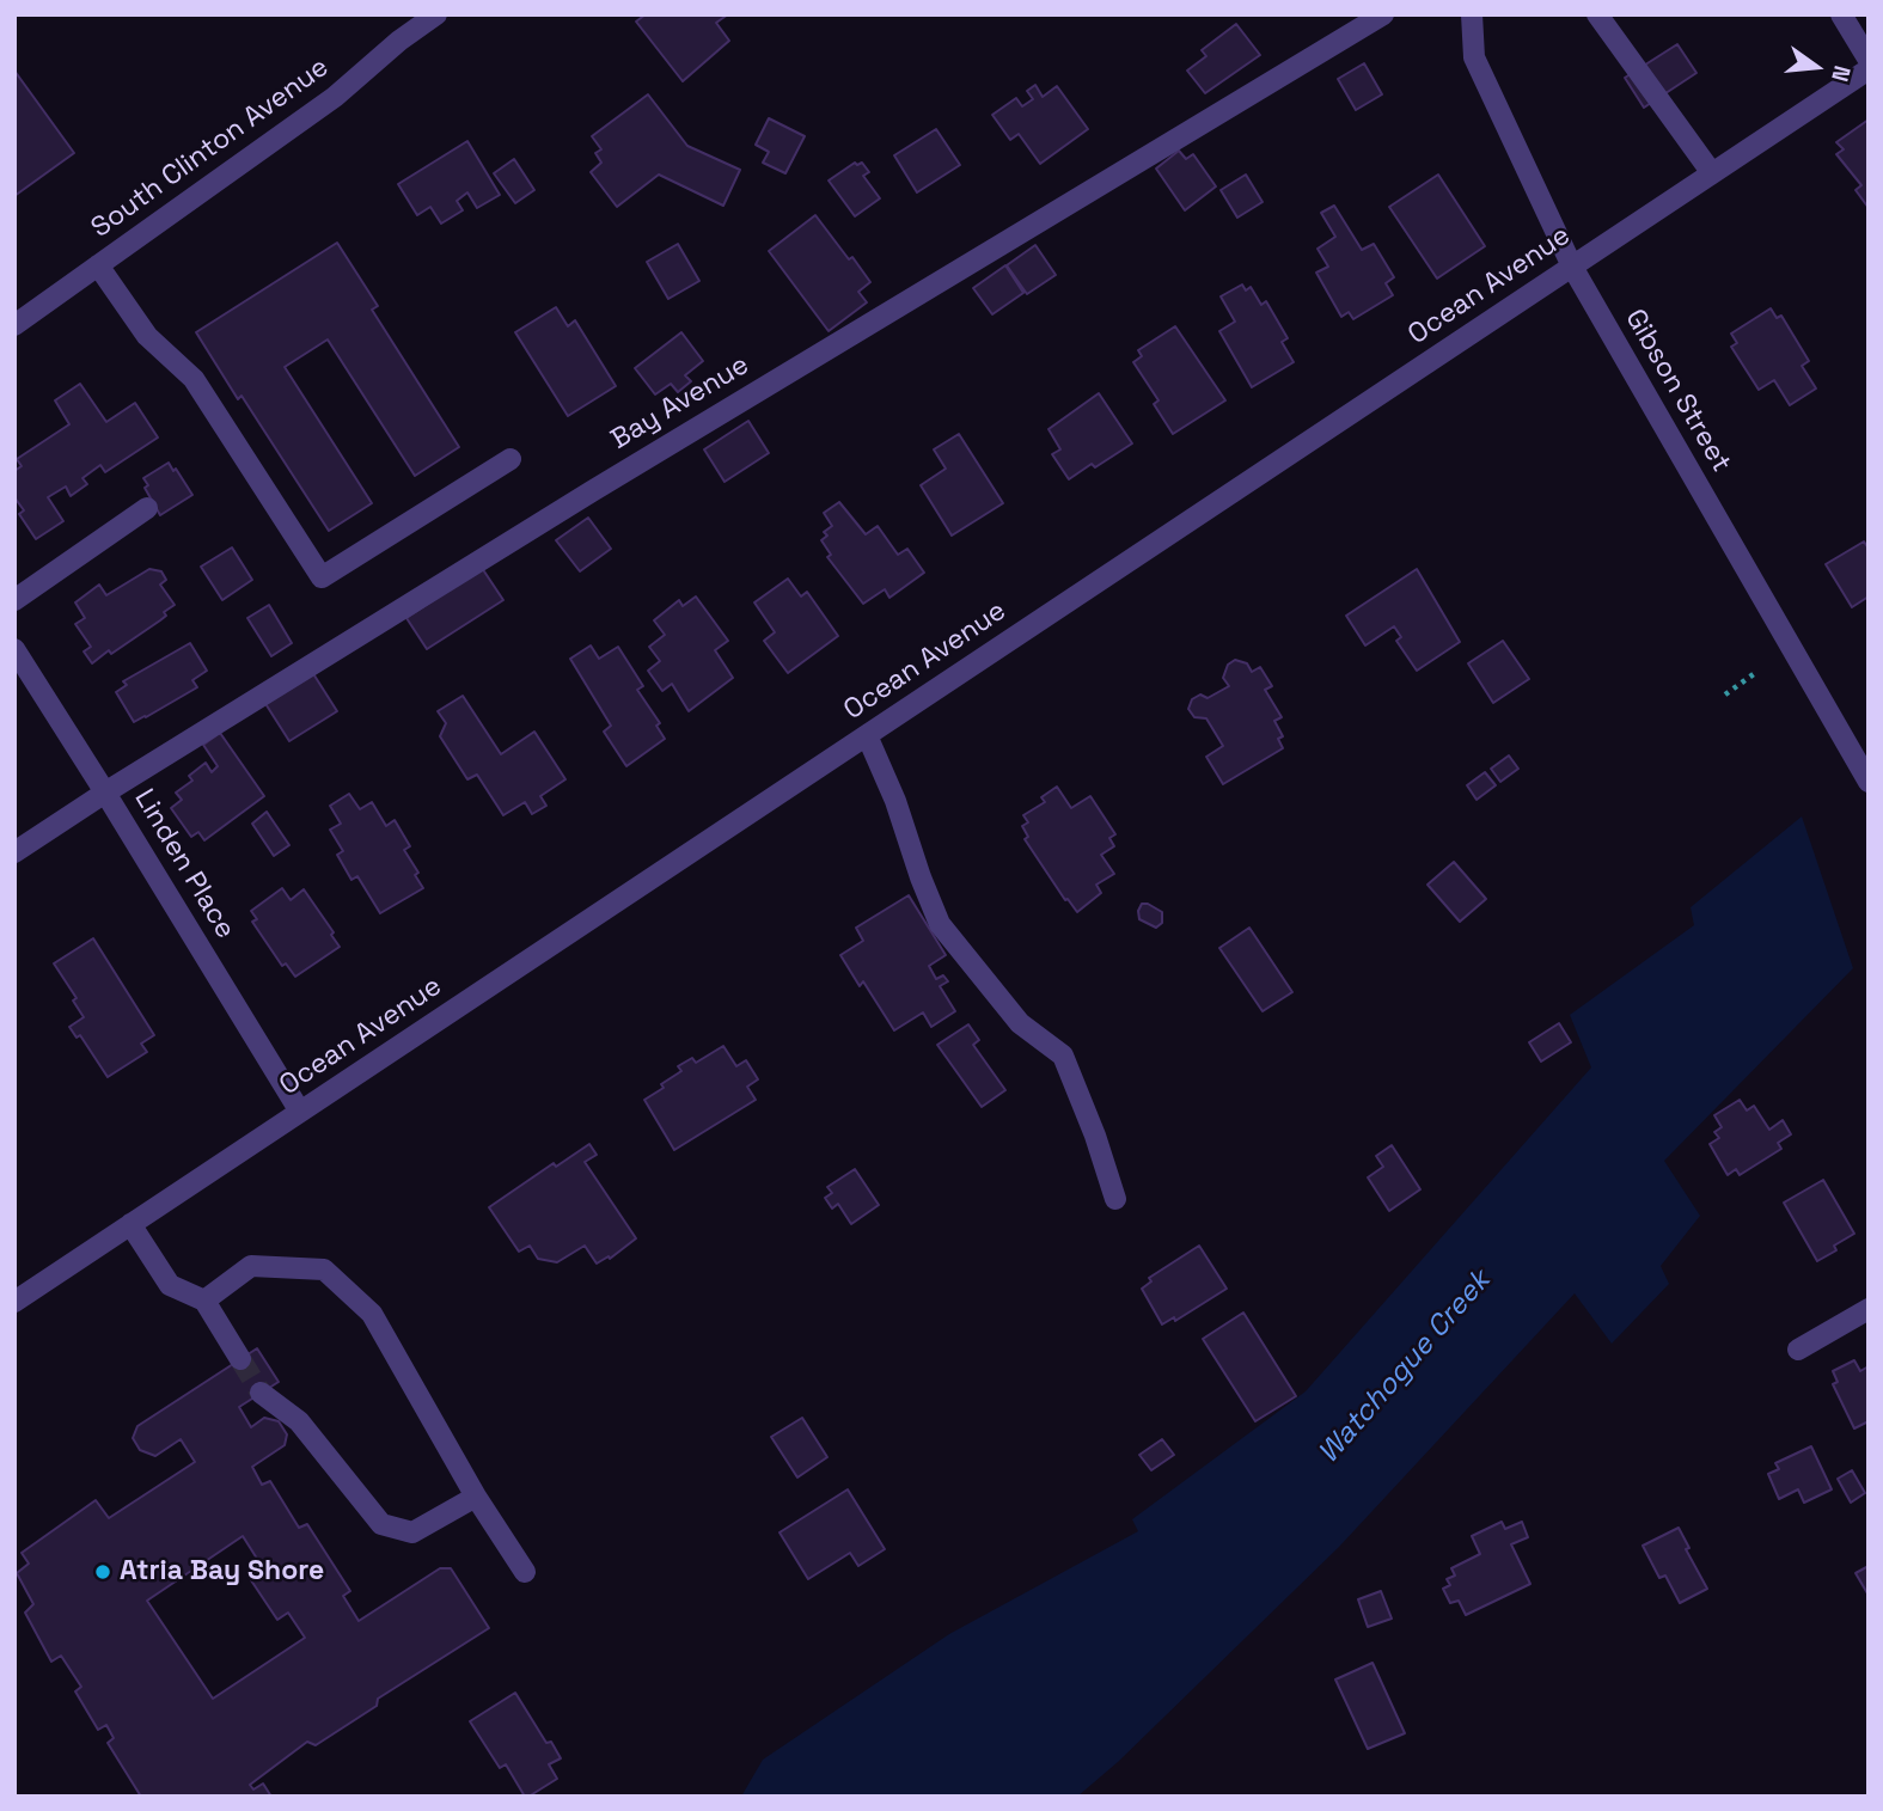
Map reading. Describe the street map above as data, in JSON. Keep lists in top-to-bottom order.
{
  "streets": {
    "street": [
      "South Clinton Avenue",
      "Ocean Avenue",
      "Gibson Street",
      "Bay Avenue",
      "Linden Place"
    ]
  },
  "crossings": [
    ["Ocean Avenue", "Gibson Street"],
    ["Ocean Avenue", "Linden Place"],
    ["Bay Avenue", "Linden Place"]
  ],
  "water": ["Watchogue Creek"],
  "places": ["Atria Bay Shore"],
  "north": "right"
}
